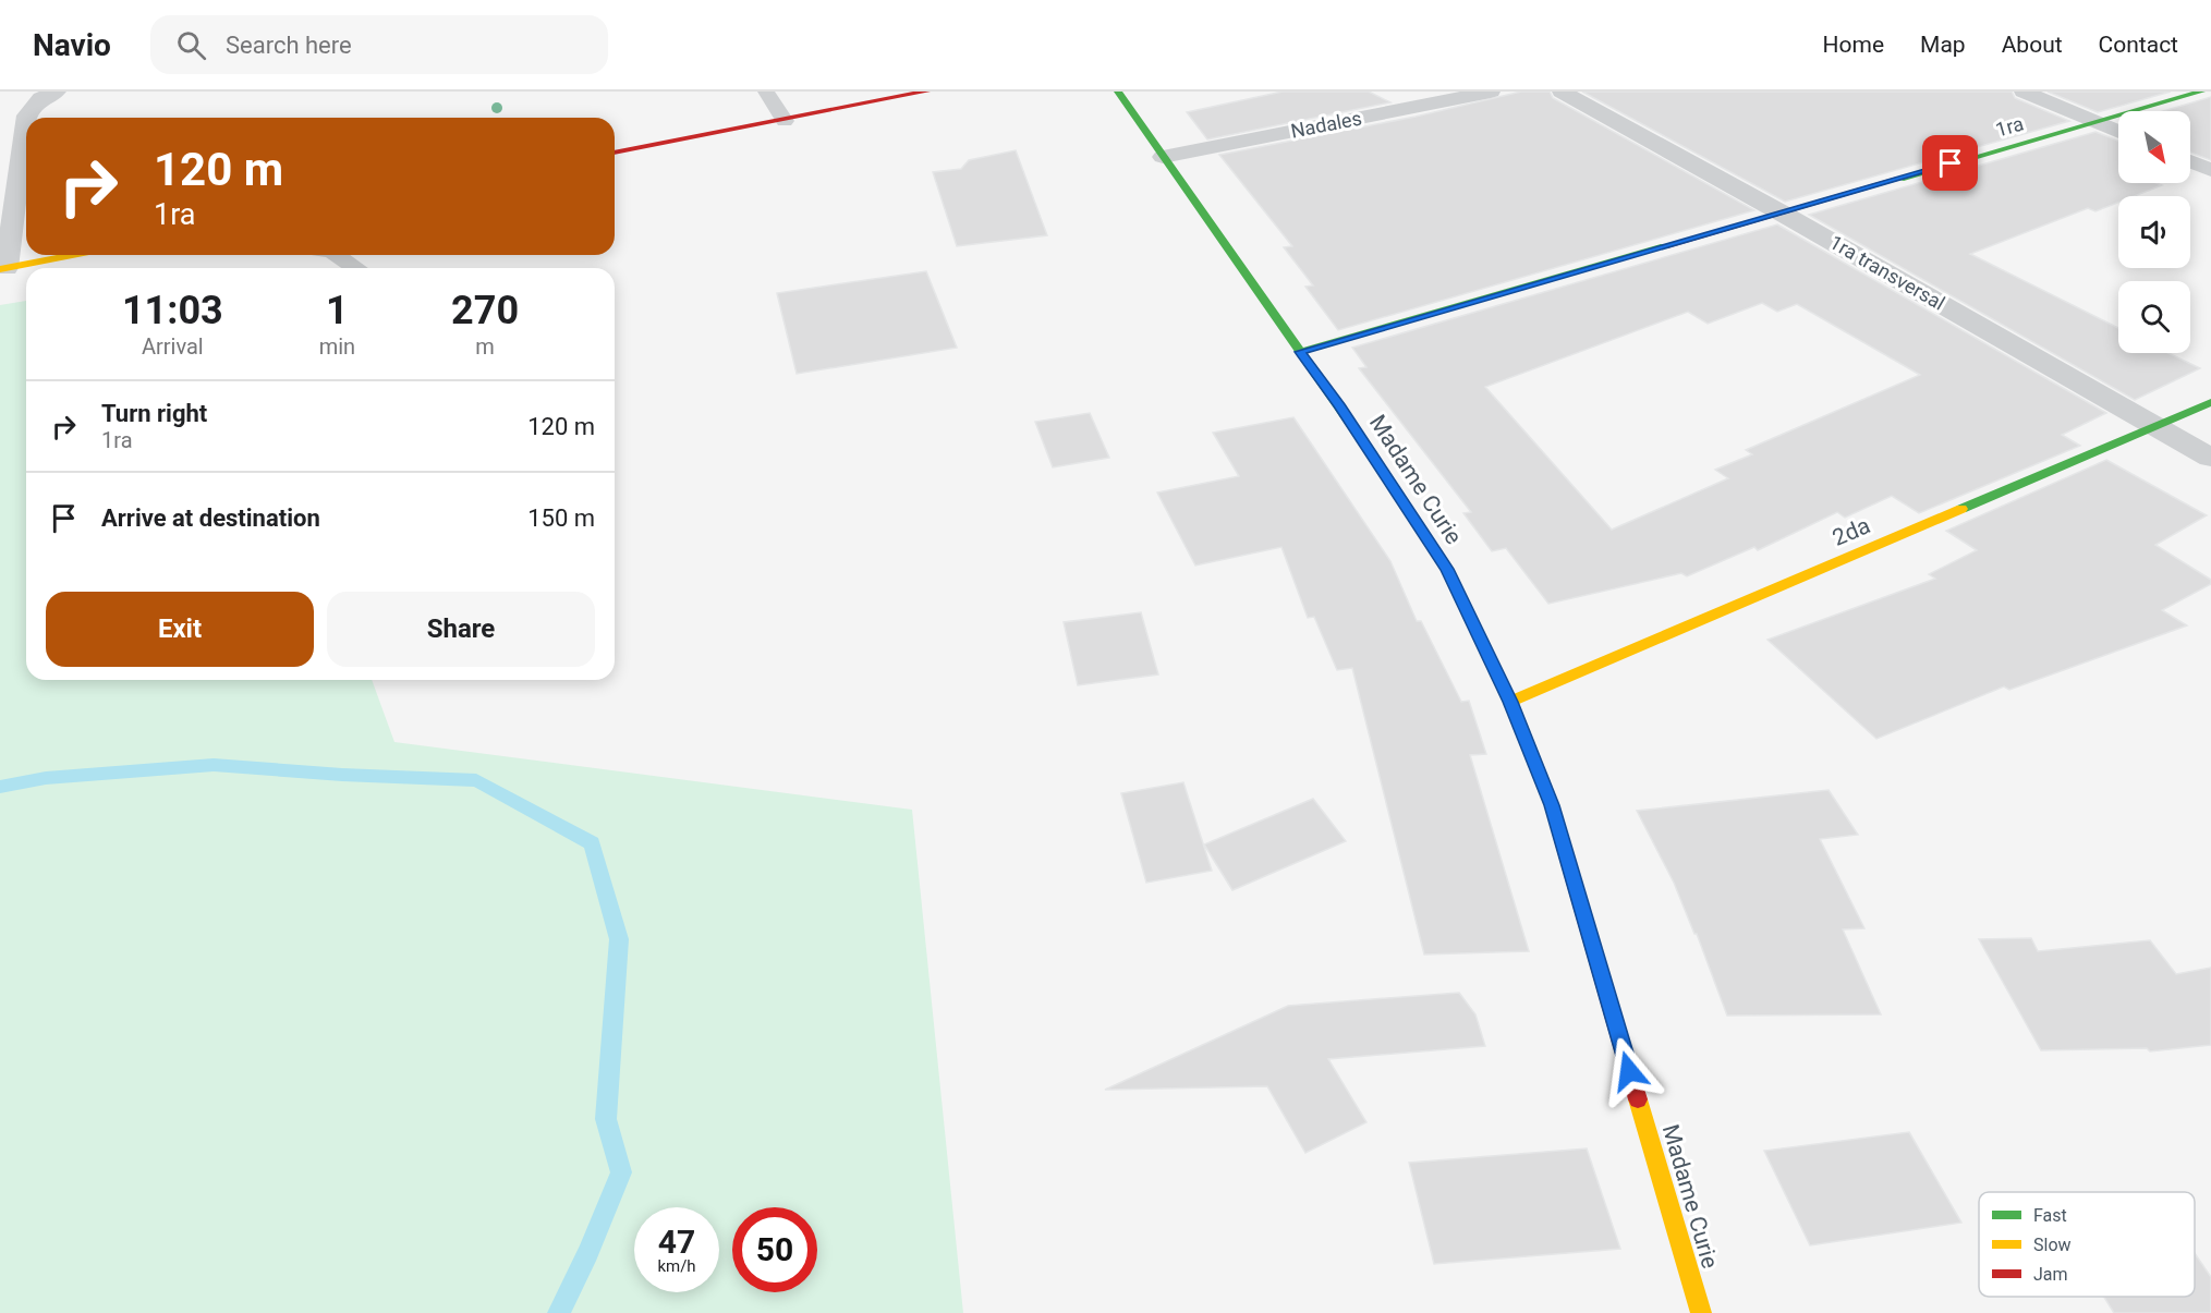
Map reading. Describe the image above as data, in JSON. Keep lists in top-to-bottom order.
{
  "streets": {
    "street": [
      "Nadales",
      "1ra",
      "1ra transversal",
      "Madame Curie",
      "2da"
    ]
  },
  "crossings": [
    ["Nadales", "Madame Curie"],
    ["1ra", "1ra transversal"],
    ["1ra", "Madame Curie"],
    ["1ra transversal", "2da"],
    ["Madame Curie", "2da"]
  ],
  "legend": ["Fast", "Slow", "Jam"],
  "north": "bottom right",
  "page": {
    "header": "Navio",
    "search": "Search here",
    "nav": [
      "Home",
      "Map",
      "About",
      "Contact"
    ],
    "turn": ["120 m", "1ra"],
    "eta": [
      "11:03",
      "Arrival",
      "1",
      "min",
      "270",
      "m"
    ],
    "list": [
      {
        "name": "Turn right",
        "note": "1ra",
        "value": "120 m"
      },
      {
        "name": "Arrive at destination",
        "value": "150 m"
      }
    ],
    "buttons": ["Exit", "Share"],
    "speed": "47 km/h",
    "limit": "50"
  }
}
